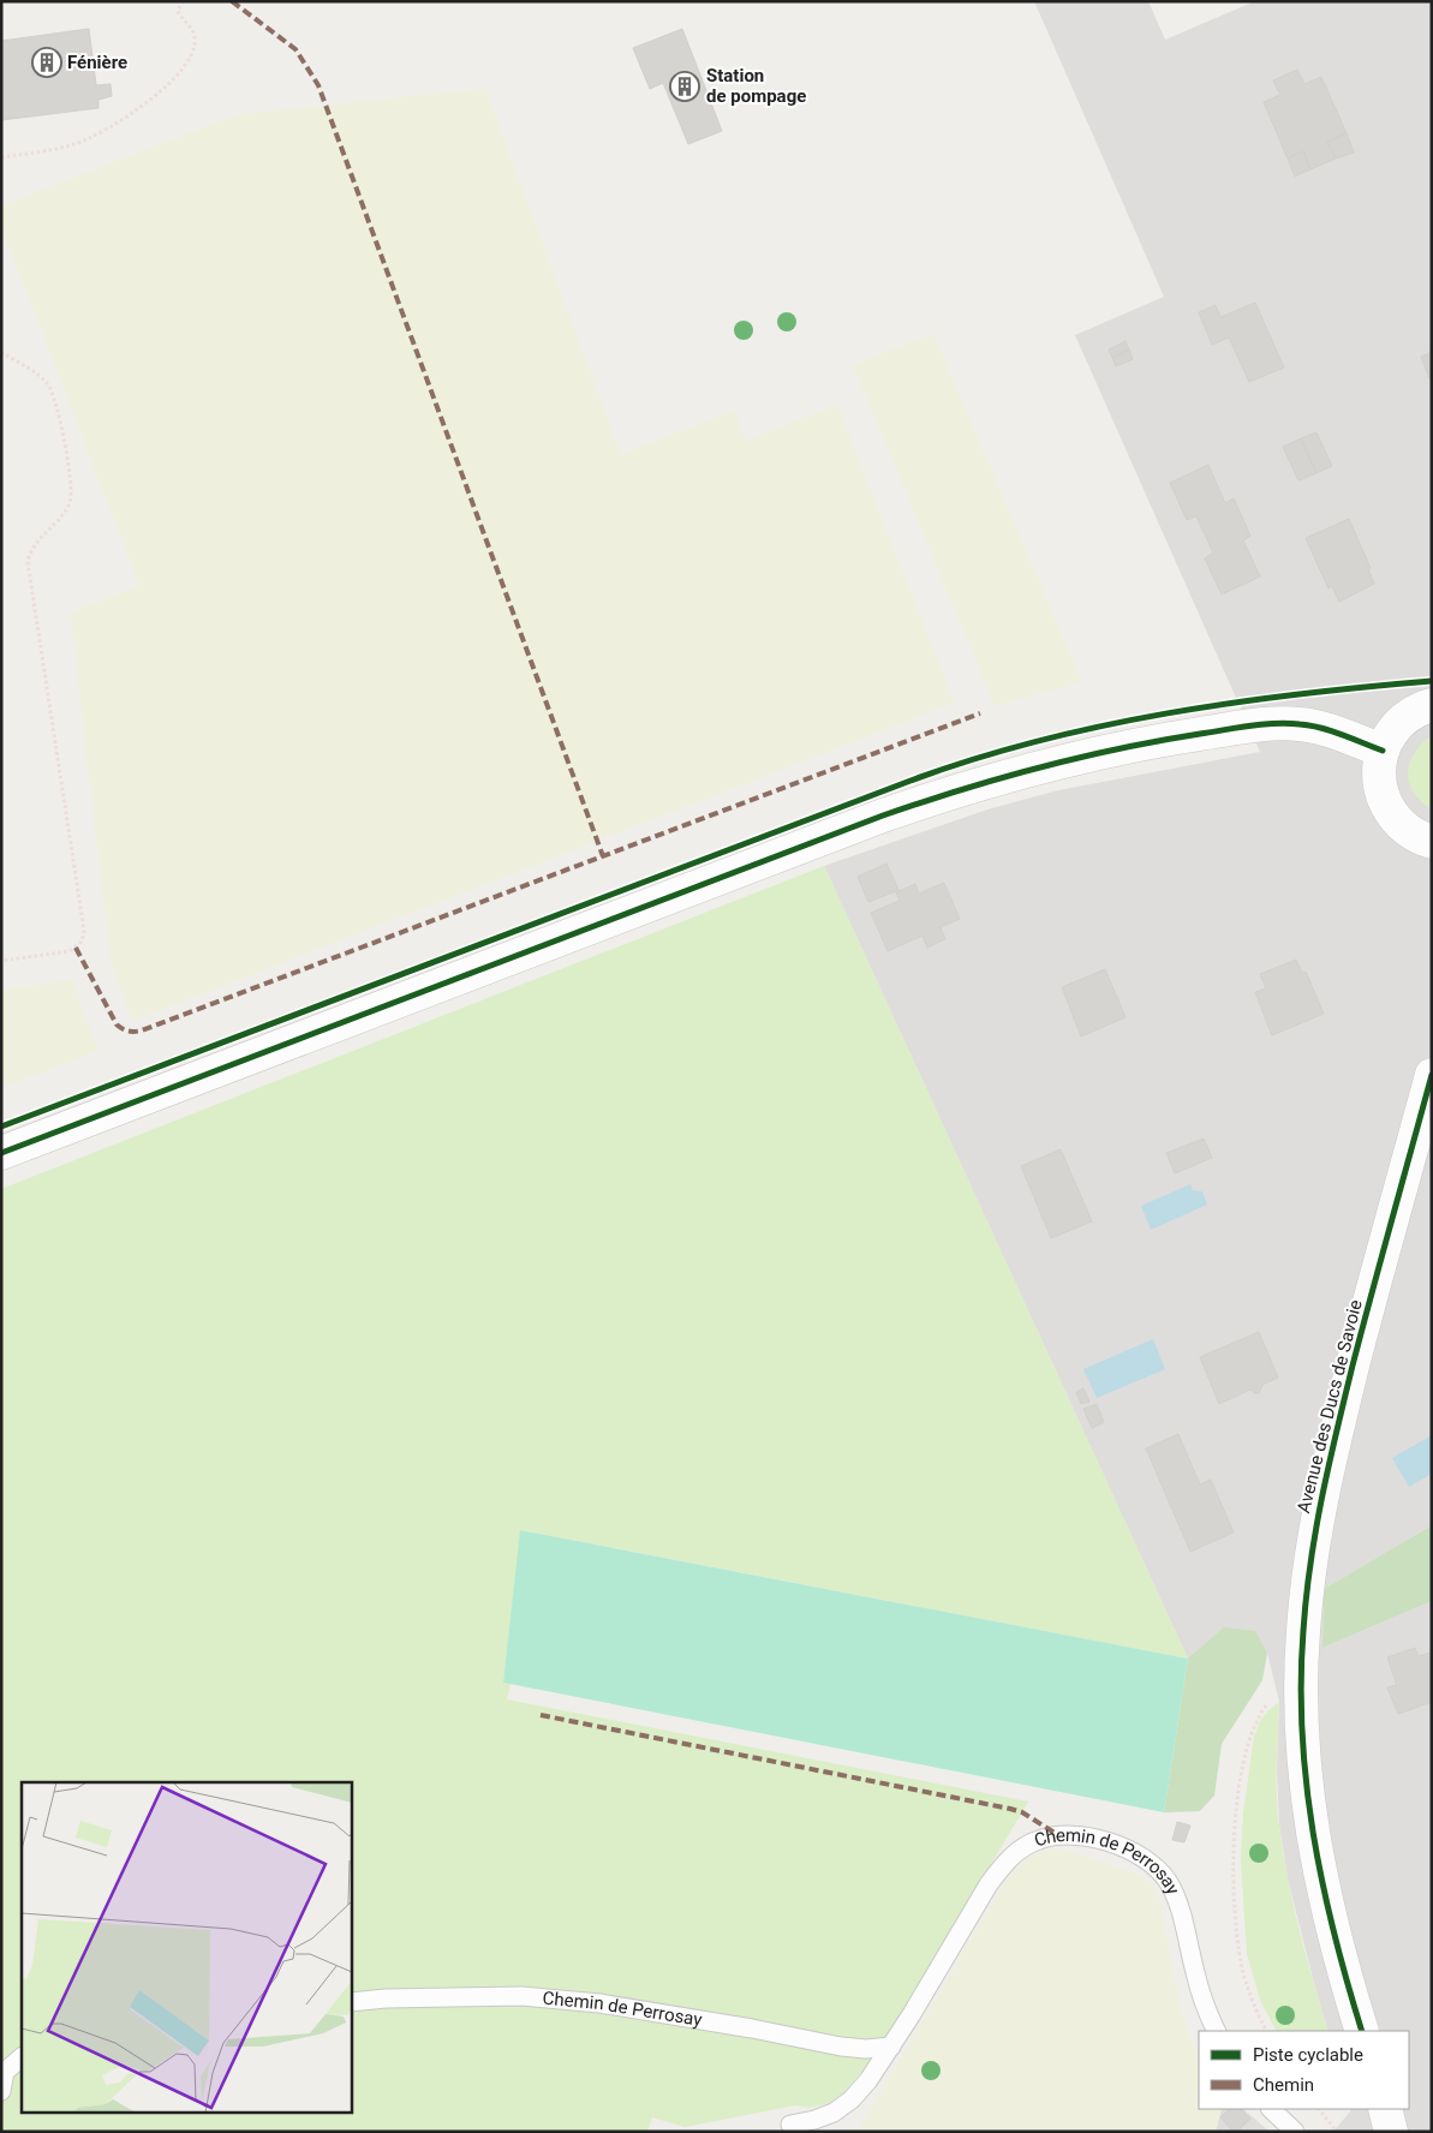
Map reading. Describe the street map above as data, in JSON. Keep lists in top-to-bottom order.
{
  "streets": {
    "street": ["Avenue des Ducs de Savoie"],
    "lane": ["Chemin de Perrosay"]
  },
  "places": {
    "building": ["Fénière", "Station de pompage"]
  },
  "legend": ["Piste cyclable", "Chemin"]
}
